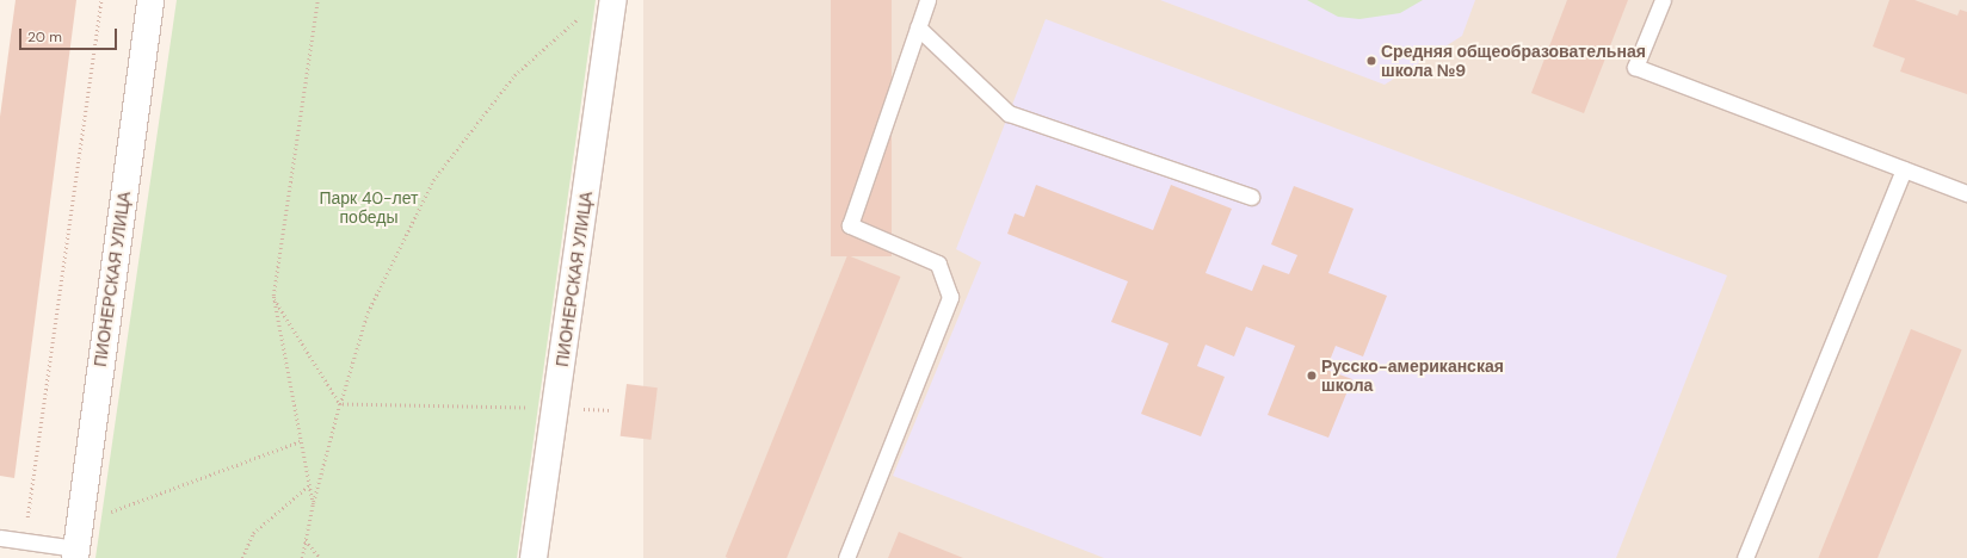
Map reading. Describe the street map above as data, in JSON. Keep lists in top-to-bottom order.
{
  "streets": {
    "street": ["ПИОНЕРСКАЯ УЛИЦА"]
  },
  "parks": ["Парк 40-лет победы"],
  "places": ["Средняя общеобразовательная школа №9", "Русско-американская школа"],
  "scale_bar": "20 m"
}
